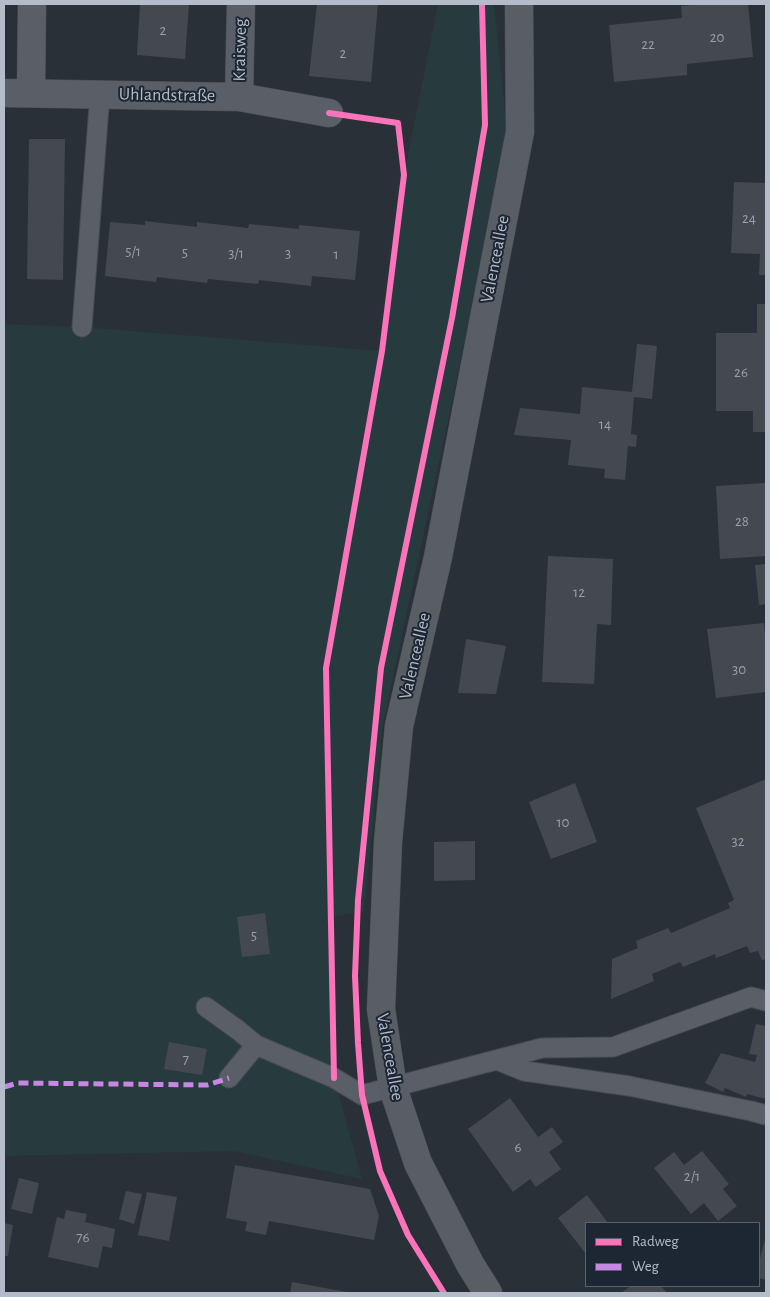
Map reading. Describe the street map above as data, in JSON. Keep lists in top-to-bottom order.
{
  "streets": {
    "street": ["Kraisweg", "Uhlandstraße", "Valenceallee"]
  },
  "crossings": [
    ["Kraisweg", "Uhlandstraße"]
  ],
  "house_numbers": [
    "2",
    "20",
    "22",
    "2",
    "24",
    "5/1",
    "5",
    "3/1",
    "3",
    "1",
    "26",
    "14",
    "28",
    "12",
    "30",
    "10",
    "32",
    "5",
    "7",
    "6",
    "2/1",
    "76"
  ],
  "legend": ["Radweg", "Weg"]
}
